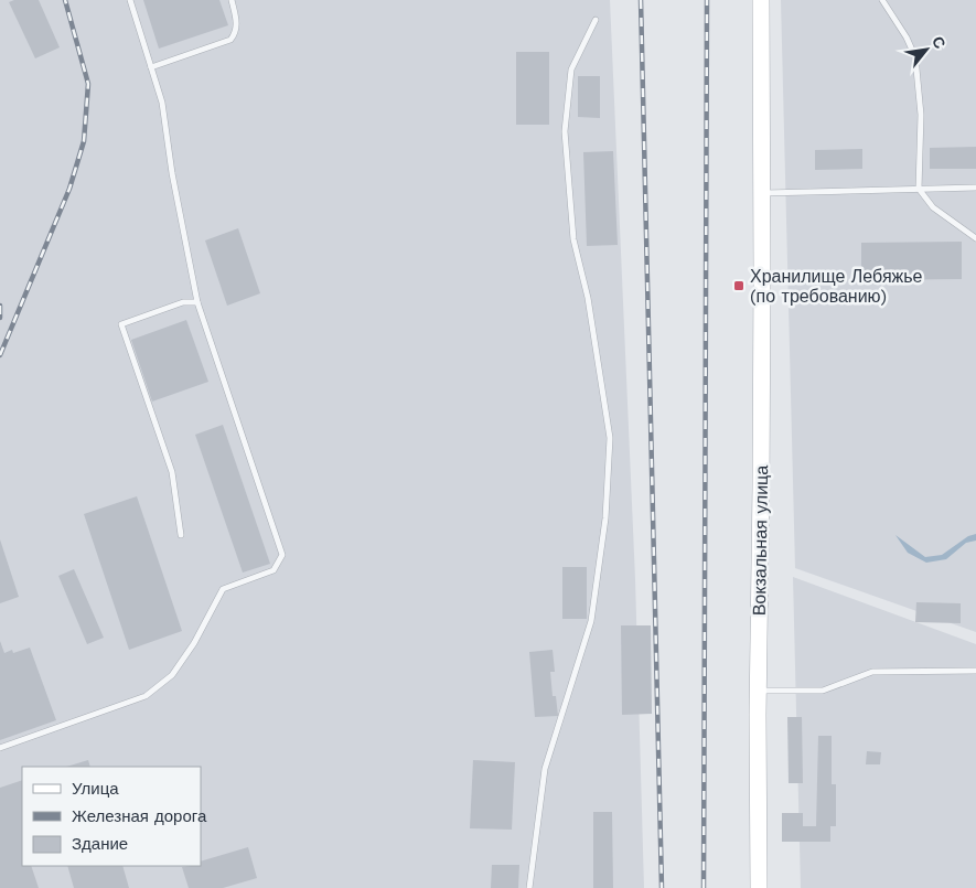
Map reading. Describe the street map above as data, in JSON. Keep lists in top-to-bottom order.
{
  "streets": {
    "main road": ["Вокзальная улица"]
  },
  "places": {
    "transit": ["Хранилище Лебяжье (по требованию)"]
  },
  "legend": ["Улица", "Железная дорога", "Здание"],
  "north": "top right"
}
